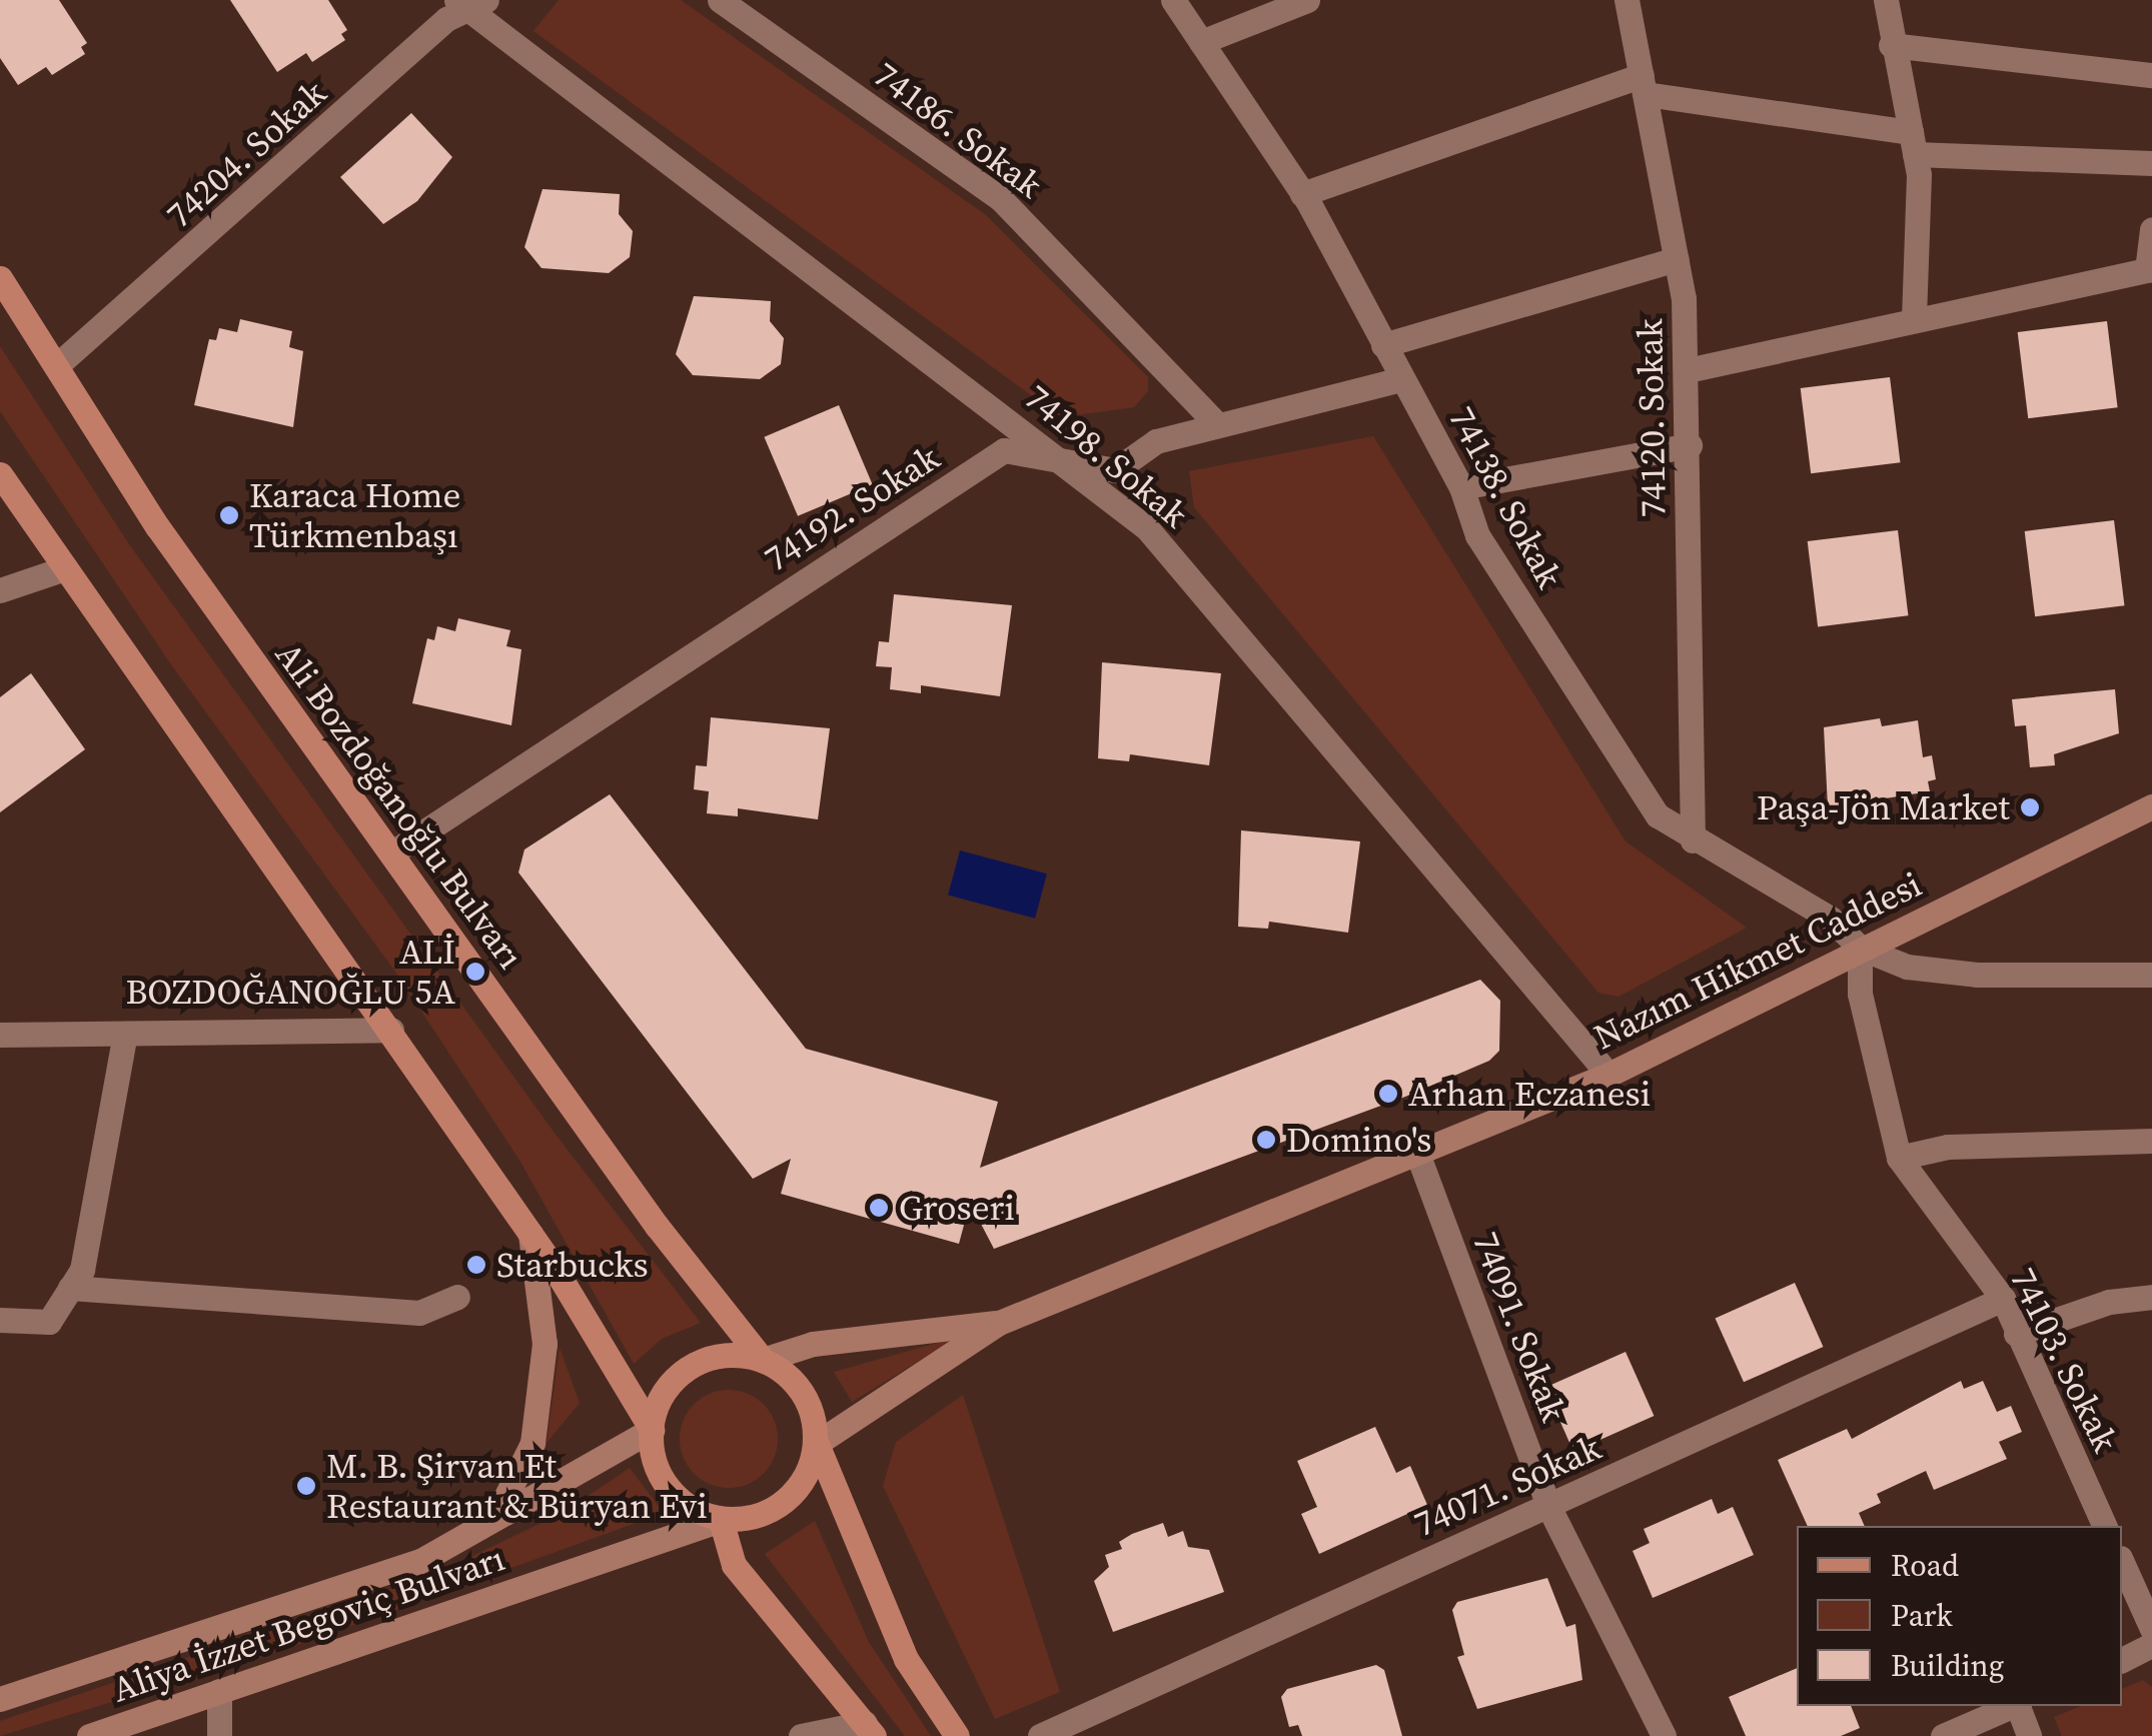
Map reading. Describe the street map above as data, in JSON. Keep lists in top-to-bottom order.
{
  "streets": {
    "main road": ["Ali Bozdoğanoğlu Bulvarı", "Nazım Hikmet Caddesi", "Aliya İzzet Begoviç Bulvarı"],
    "street": [
      "74186. Sokak",
      "74204. Sokak",
      "74120. Sokak",
      "74198. Sokak",
      "74138. Sokak",
      "74192. Sokak",
      "74091. Sokak",
      "74103. Sokak",
      "74071. Sokak"
    ]
  },
  "crossings": [
    ["74186. Sokak", "74192. Sokak"],
    ["74204. Sokak", "74198. Sokak"],
    ["74204. Sokak", "Ali Bozdoğanoğlu Bulvarı"],
    ["74120. Sokak", "74138. Sokak"],
    ["74198. Sokak", "74192. Sokak"],
    ["74198. Sokak", "Nazım Hikmet Caddesi"],
    ["74138. Sokak", "74192. Sokak"],
    ["74138. Sokak", "Nazım Hikmet Caddesi"],
    ["74138. Sokak", "74103. Sokak"],
    ["74192. Sokak", "Ali Bozdoğanoğlu Bulvarı"],
    ["Ali Bozdoğanoğlu Bulvarı", "Aliya İzzet Begoviç Bulvarı"],
    ["Nazım Hikmet Caddesi", "74091. Sokak"],
    ["Nazım Hikmet Caddesi", "74103. Sokak"],
    ["74091. Sokak", "74071. Sokak"],
    ["74103. Sokak", "74071. Sokak"]
  ],
  "places": [
    "Karaca Home Türkmenbaşı",
    "Paşa-Jön Market",
    "ALİ BOZDOĞANOĞLU 5A",
    "Arhan Eczanesi",
    "Domino's",
    "Groseri",
    "Starbucks",
    "M. B. Şirvan Et Restaurant & Büryan Evi"
  ],
  "legend": ["Road", "Park", "Building"]
}
